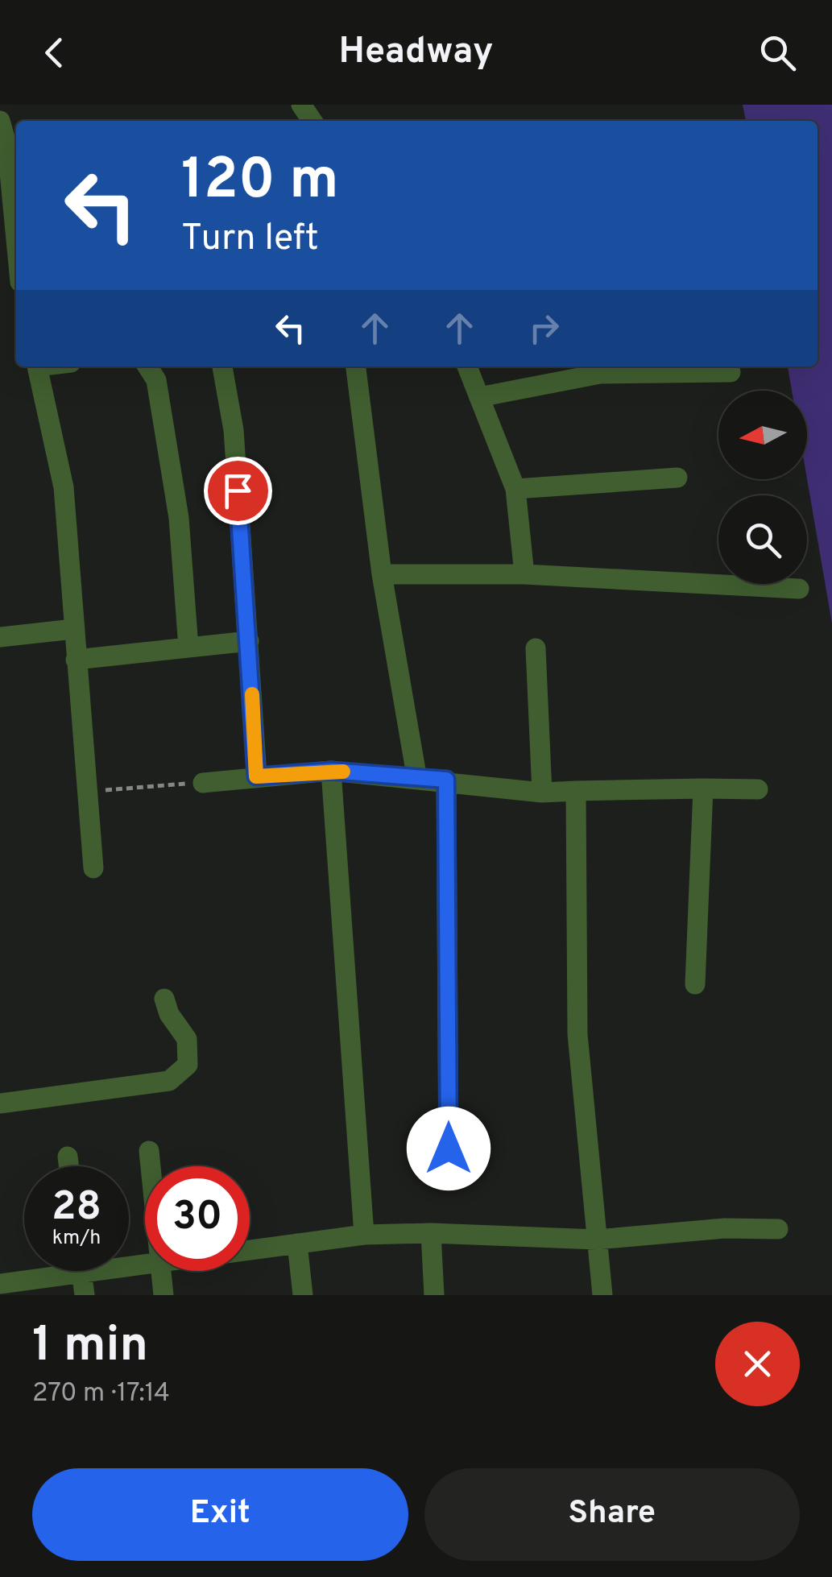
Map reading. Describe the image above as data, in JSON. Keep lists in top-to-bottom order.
{
  "north": "left",
  "page": {
    "header": "Headway",
    "turn": ["120 m", "Turn left"],
    "speed": "28 km/h",
    "limit": "30",
    "heading": ["1 min", "270 m · 17:14"],
    "buttons": ["Exit", "Share"]
  }
}
